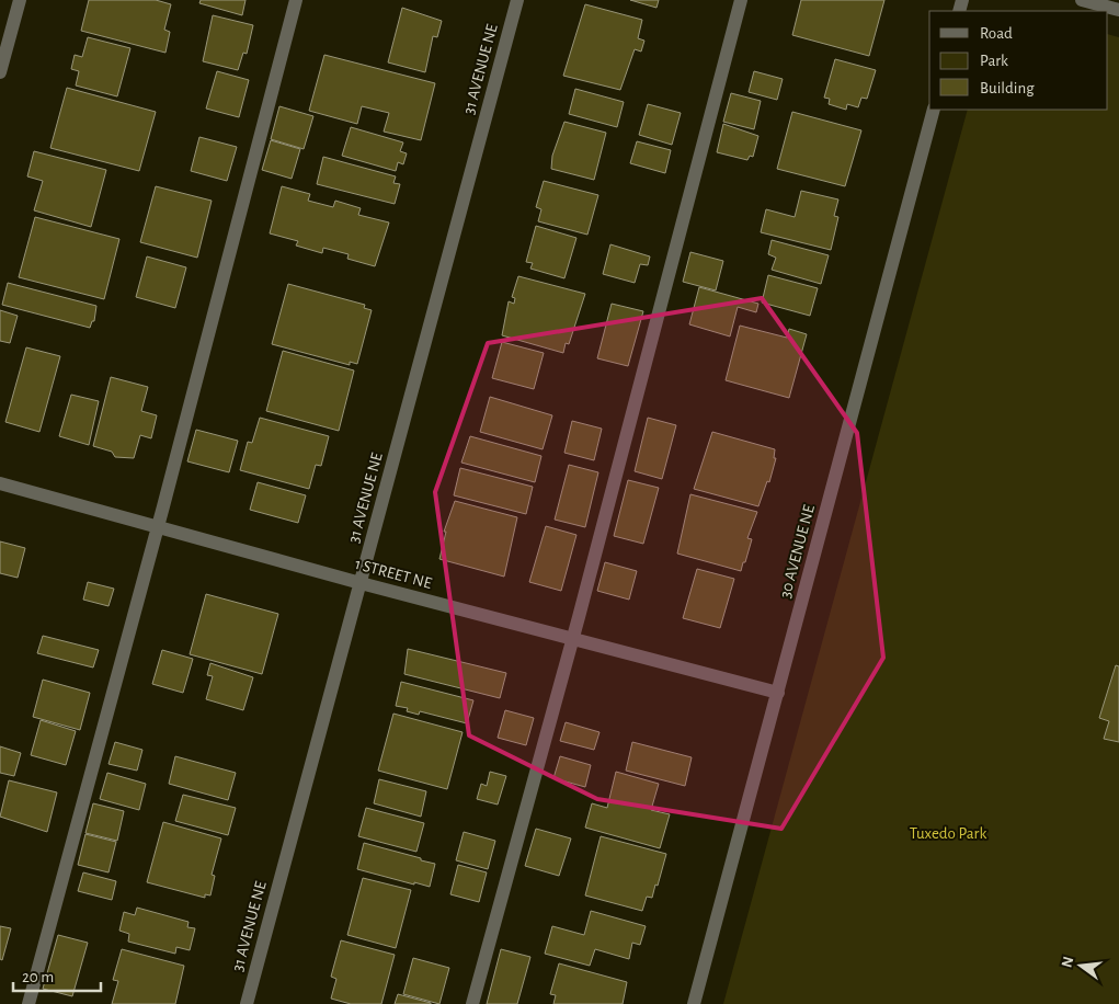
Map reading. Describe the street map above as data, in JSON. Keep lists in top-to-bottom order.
{
  "streets": {
    "street": ["31 AVENUE NE", "30 AVENUE NE", "1 STREET NE"]
  },
  "crossings": [
    ["31 AVENUE NE", "1 STREET NE"],
    ["30 AVENUE NE", "1 STREET NE"]
  ],
  "parks": ["Tuxedo Park"],
  "legend": ["Road", "Park", "Building"],
  "scale_bar": "20 m",
  "north": "left"
}
